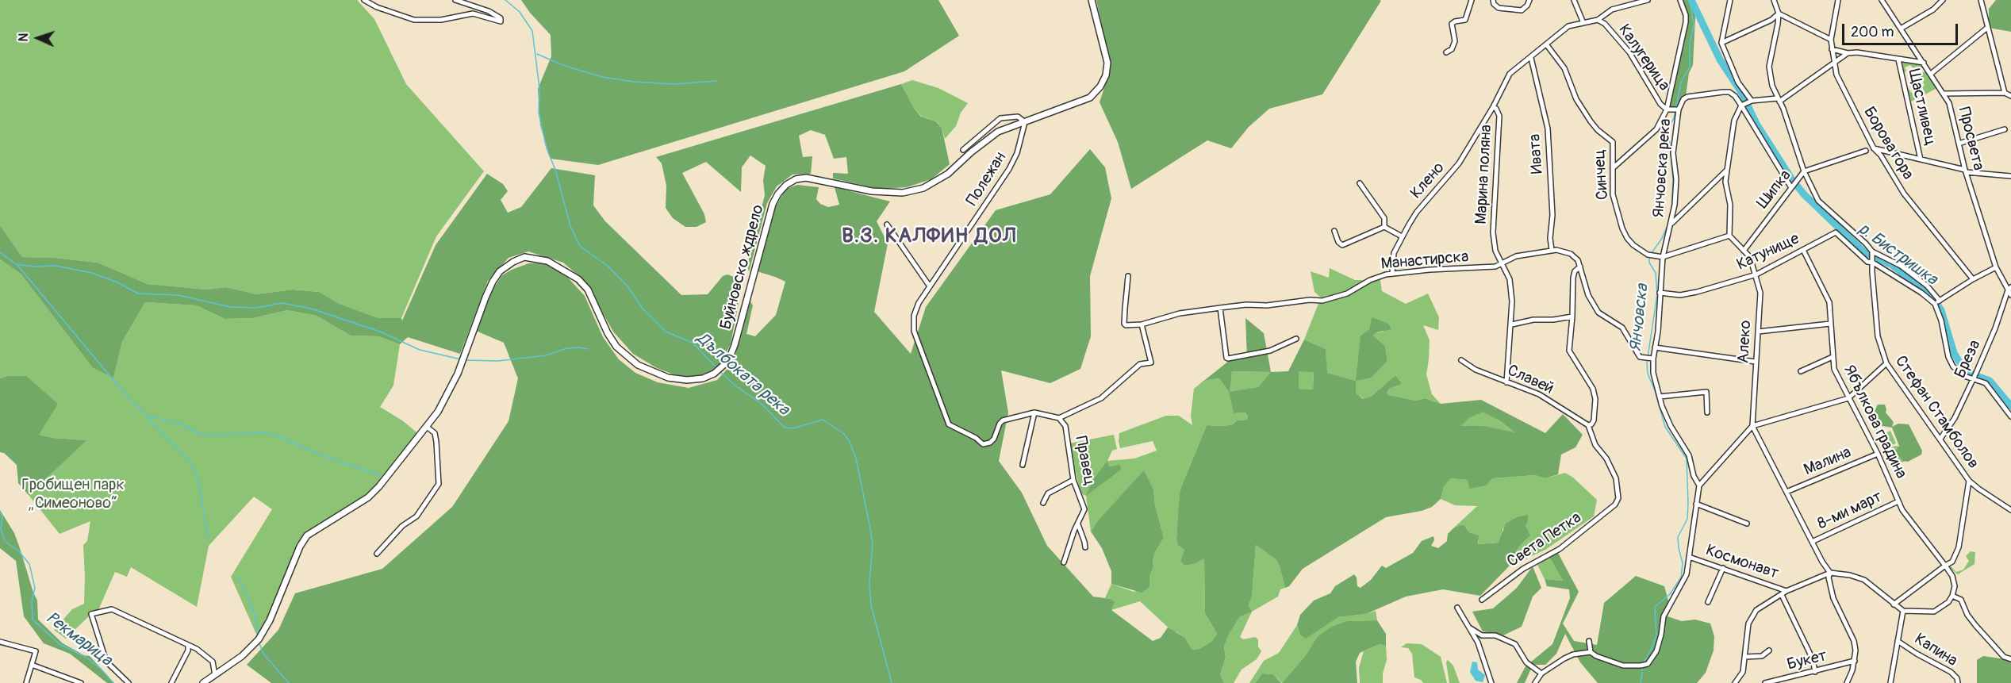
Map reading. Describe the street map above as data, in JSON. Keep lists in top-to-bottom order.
{
  "streets": {
    "street": [
      "Калугерица",
      "Щастливец",
      "Просвета",
      "Борова гора",
      "Ивата",
      "Янчовска река",
      "Марина поляна",
      "Синчец",
      "Полежан",
      "Клено",
      "Шипка",
      "Катунище",
      "Манастирска",
      "Буйновско ждрело",
      "Алеко",
      "Бреза",
      "Славей",
      "Стефан Стамболов",
      "Ябълкова градина",
      "Правец",
      "Малина",
      "8-ми март",
      "Света Петка",
      "Космонавт",
      "Капина",
      "Букет"
    ]
  },
  "crossings": [
    ["Калугерица", "Янчовска река"],
    ["Калугерица", "Марина поляна"],
    ["Просвета", "Бреза"],
    ["Ивата", "Марина поляна"],
    ["Ивата", "Манастирска"],
    ["Янчовска река", "Синчец"],
    ["Янчовска река", "Катунище"],
    ["Янчовска река", "Космонавт"],
    ["Марина поляна", "Синчец"],
    ["Марина поляна", "Клено"],
    ["Марина поляна", "Манастирска"],
    ["Марина поляна", "Славей"],
    ["Синчец", "Алеко"],
    ["Полежан", "Буйновско ждрело"],
    ["Клено", "Манастирска"],
    ["Шипка", "Алеко"],
    ["Катунище", "Алеко"],
    ["Катунище", "Стефан Стамболов"],
    ["Катунище", "Ябълкова градина"],
    ["Бреза", "Стефан Стамболов"],
    ["Славей", "Света Петка"],
    ["Ябълкова градина", "Малина"],
    ["Ябълкова градина", "8-ми март"]
  ],
  "districts": ["В.З. КАЛФИН ДОЛ"],
  "water": [
    "р. Бистришка",
    "Янчовска",
    "Дълбоката река",
    "Рекмарица"
  ],
  "parks": ["Гробищен парк „Симеоново“"],
  "scale_bar": "200 m",
  "north": "left"
}
